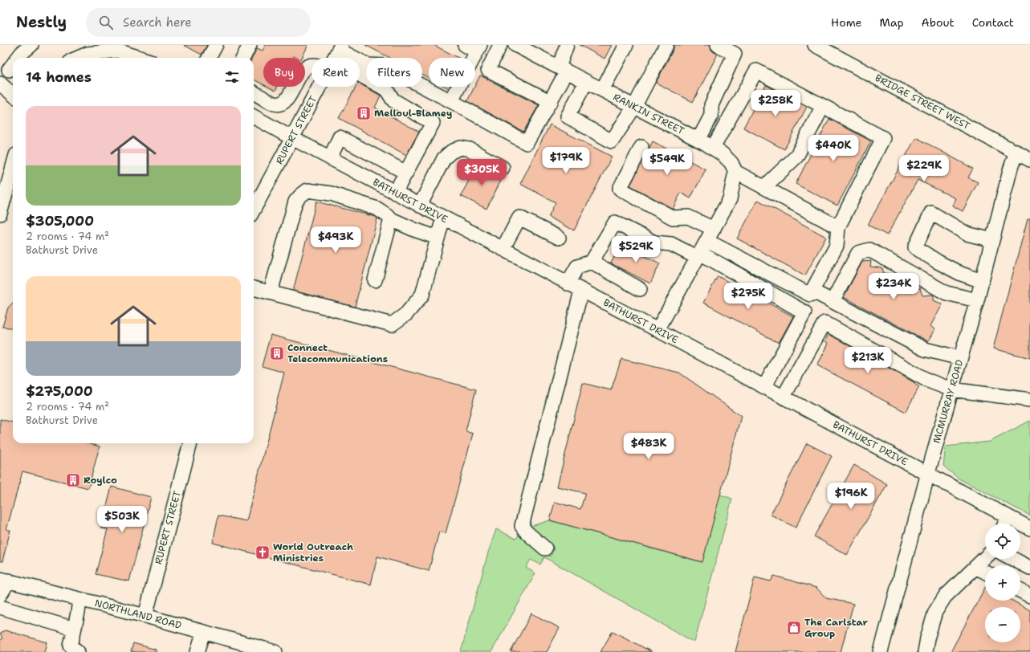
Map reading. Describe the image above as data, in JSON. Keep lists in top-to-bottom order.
{
  "streets": {
    "street": [
      "BRIDGE STREET WEST",
      "RANKIN STREET",
      "RUPERT STREET",
      "BATHURST DRIVE",
      "MCMURRAY ROAD",
      "NORTHLAND ROAD"
    ]
  },
  "crossings": [
    ["BRIDGE STREET WEST", "MCMURRAY ROAD"],
    ["RUPERT STREET", "BATHURST DRIVE"],
    ["RUPERT STREET", "NORTHLAND ROAD"],
    ["BATHURST DRIVE", "MCMURRAY ROAD"]
  ],
  "places": {
    "building": ["Melloul-Blamey", "Connect Telecommunications", "Roylco"],
    "church": ["World Outreach Ministries"],
    "shop": ["The Carlstar Group"]
  },
  "page": {
    "header": "Nestly",
    "search": "Search here",
    "nav": [
      "Home",
      "Map",
      "About",
      "Contact"
    ],
    "chip": [
      "Buy",
      "Rent",
      "Filters",
      "New"
    ],
    "heading": "14 homes",
    "price": [
      "$258K",
      "$440K",
      "$179K",
      "$549K",
      "$229K",
      "$305K",
      "$493K",
      "$529K",
      "$234K",
      "$275K",
      "$213K",
      "$483K",
      "$196K",
      "$503K"
    ],
    "list": [
      {
        "name": "$305,000",
        "note": "2 rooms · 74 m² · Bathurst Drive"
      },
      {
        "name": "$275,000",
        "note": "2 rooms · 74 m² · Bathurst Drive"
      }
    ],
    "map_buttons": ["+", "−"]
  }
}
